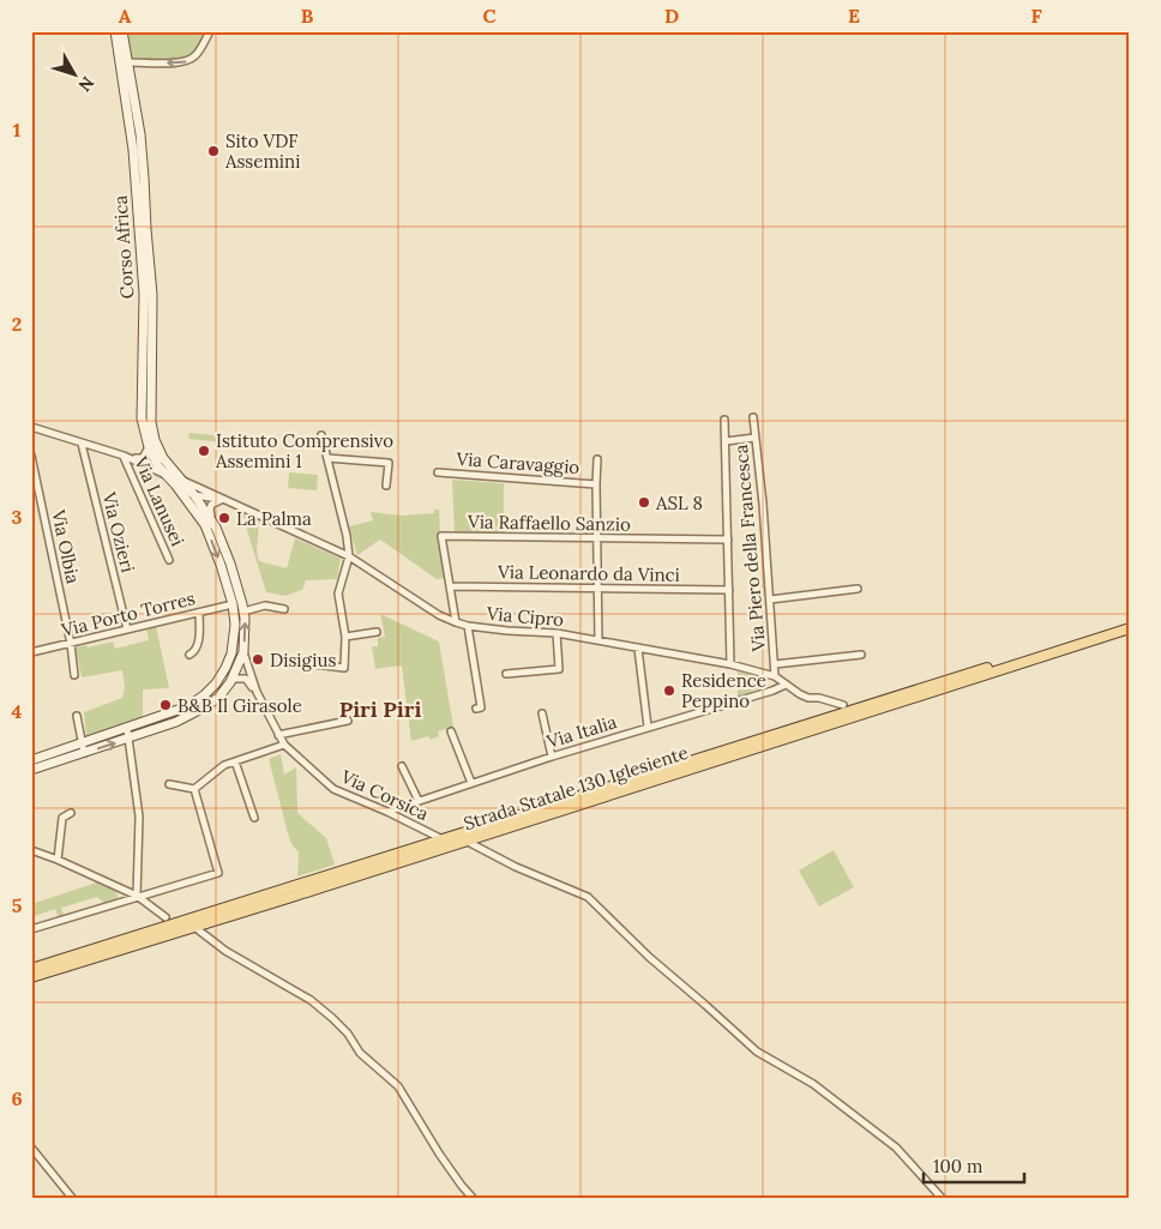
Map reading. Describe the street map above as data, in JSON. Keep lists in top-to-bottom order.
{
  "streets": {
    "main road": ["Strada Statale 130 Iglesiente"],
    "street": [
      "Corso Africa",
      "Via Caravaggio",
      "Via Lanusei",
      "Via Raffaello Sanzio",
      "Via Ozieri",
      "Via Olbia",
      "Via Piero della Francesca",
      "Via Leonardo da Vinci",
      "Via Porto Torres",
      "Via Cipro",
      "Via Italia",
      "Via Corsica"
    ]
  },
  "crossings": [
    ["Corso Africa", "Via Porto Torres"],
    ["Corso Africa", "Via Cipro"],
    ["Corso Africa", "Via Corsica"],
    ["Via Lanusei", "Via Cipro"],
    ["Via Raffaello Sanzio", "Via Leonardo da Vinci"],
    ["Via Ozieri", "Via Porto Torres"],
    ["Via Olbia", "Via Porto Torres"],
    ["Via Piero della Francesca", "Via Cipro"],
    ["Via Cipro", "Via Italia"],
    ["Via Italia", "Via Corsica"],
    ["Strada Statale 130 Iglesiente", "Via Corsica"]
  ],
  "districts": ["Piri Piri"],
  "places": [
    "Sito VDF Assemini",
    "Istituto Comprensivo Assemini 1",
    "ASL 8",
    "La Palma",
    "Disigius",
    "Residence Peppino",
    "B&B Il Girasole"
  ],
  "scale_bar": "100 m",
  "north": "bottom right",
  "grid": {
    "columns": [
      "A",
      "B",
      "C",
      "D",
      "E",
      "F"
    ],
    "rows": [
      "1",
      "2",
      "3",
      "4",
      "5",
      "6"
    ]
  }
}
